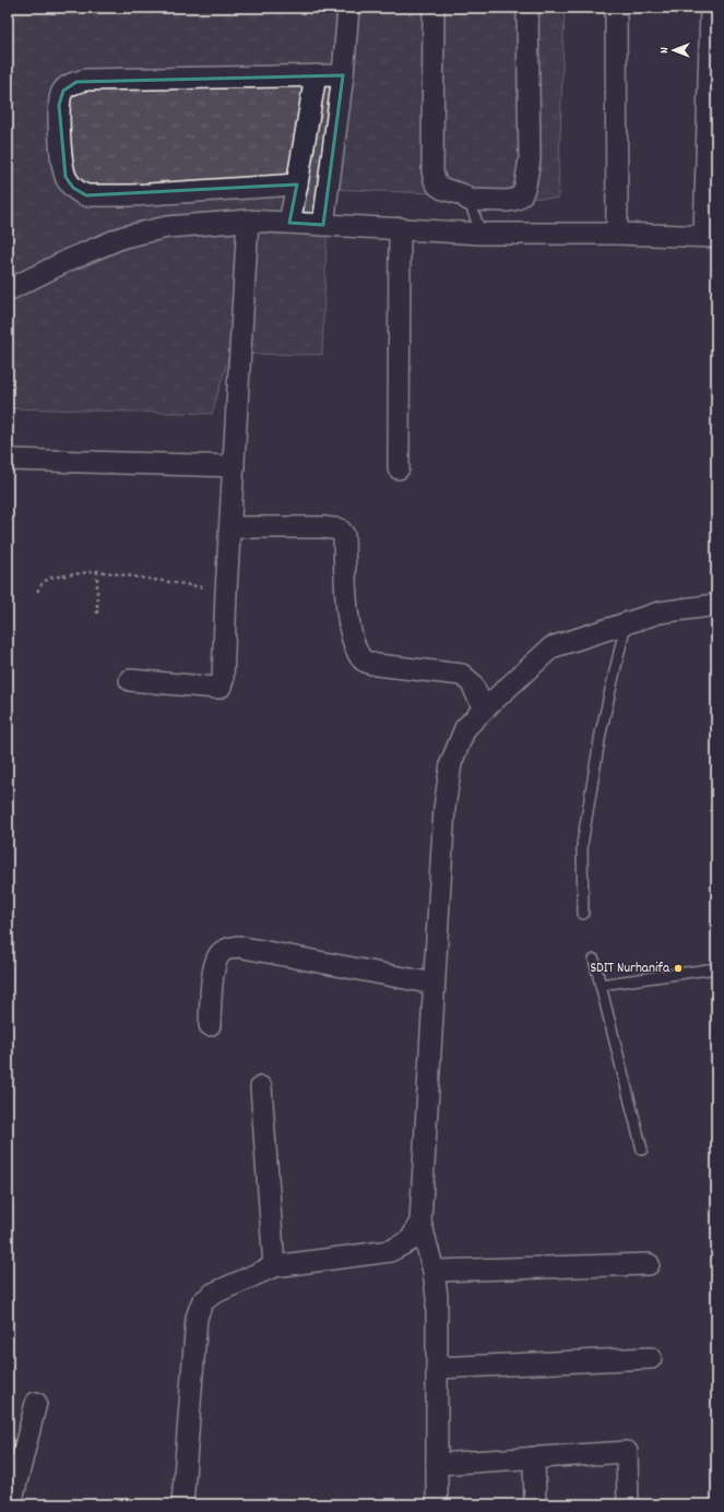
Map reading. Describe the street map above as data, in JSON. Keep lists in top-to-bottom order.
{
  "places": ["SDIT Nurhanifa"],
  "north": "left"
}
